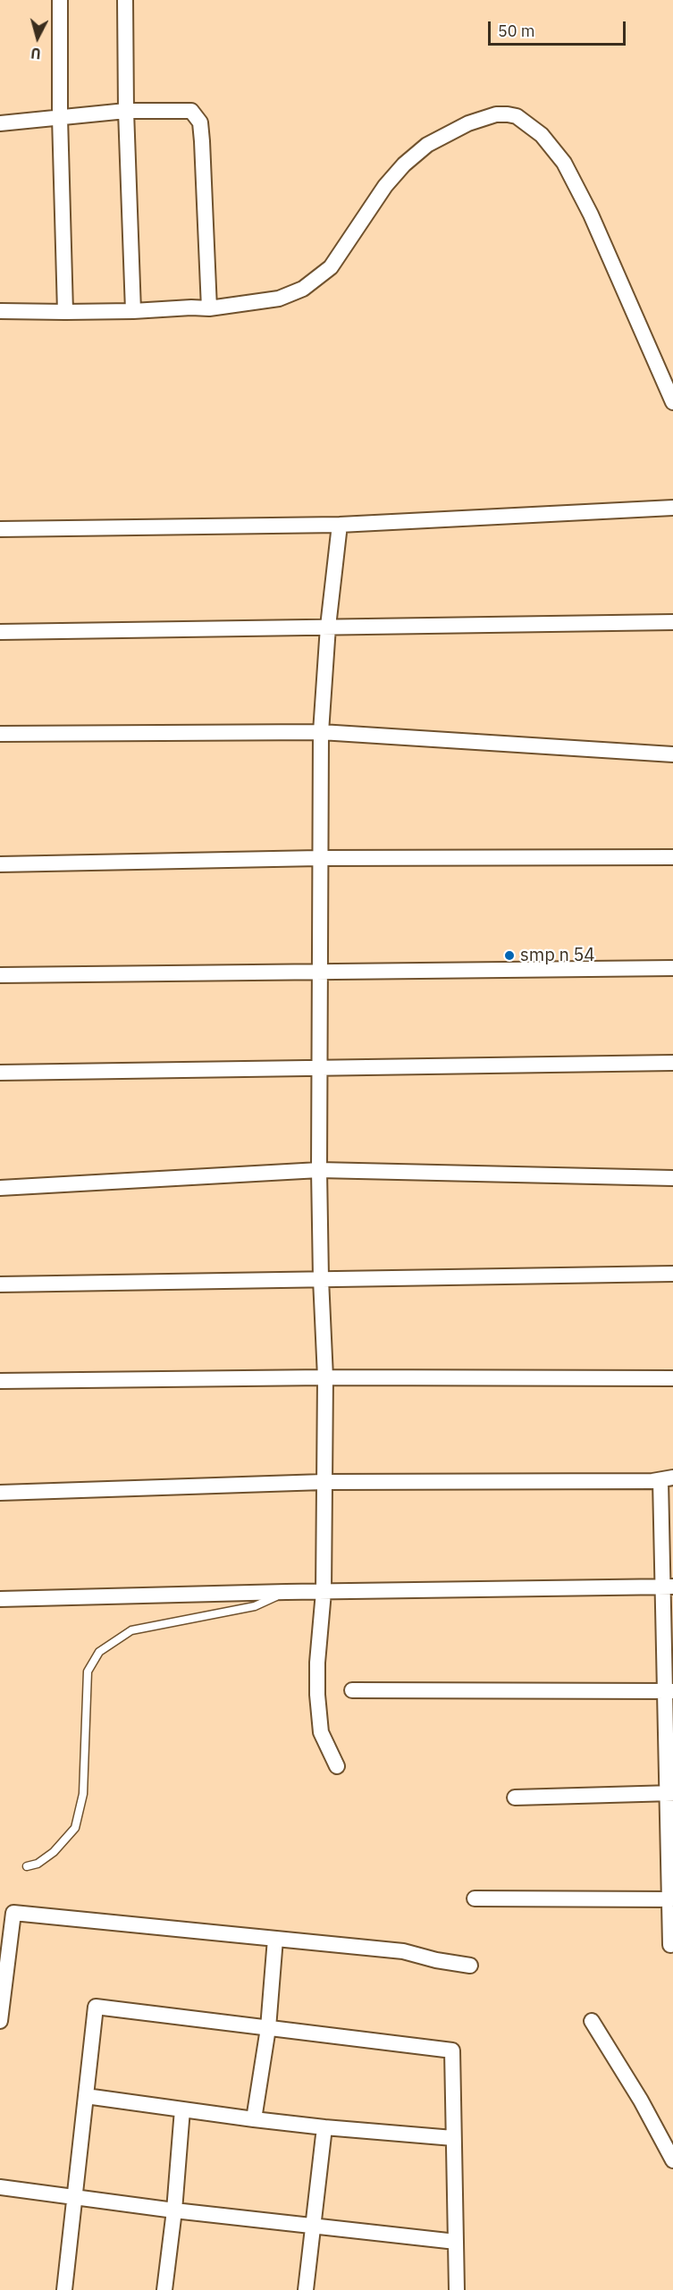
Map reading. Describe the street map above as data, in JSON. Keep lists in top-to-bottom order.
{
  "places": ["smp n 54"],
  "scale_bar": "50 m",
  "north": "bottom"
}
